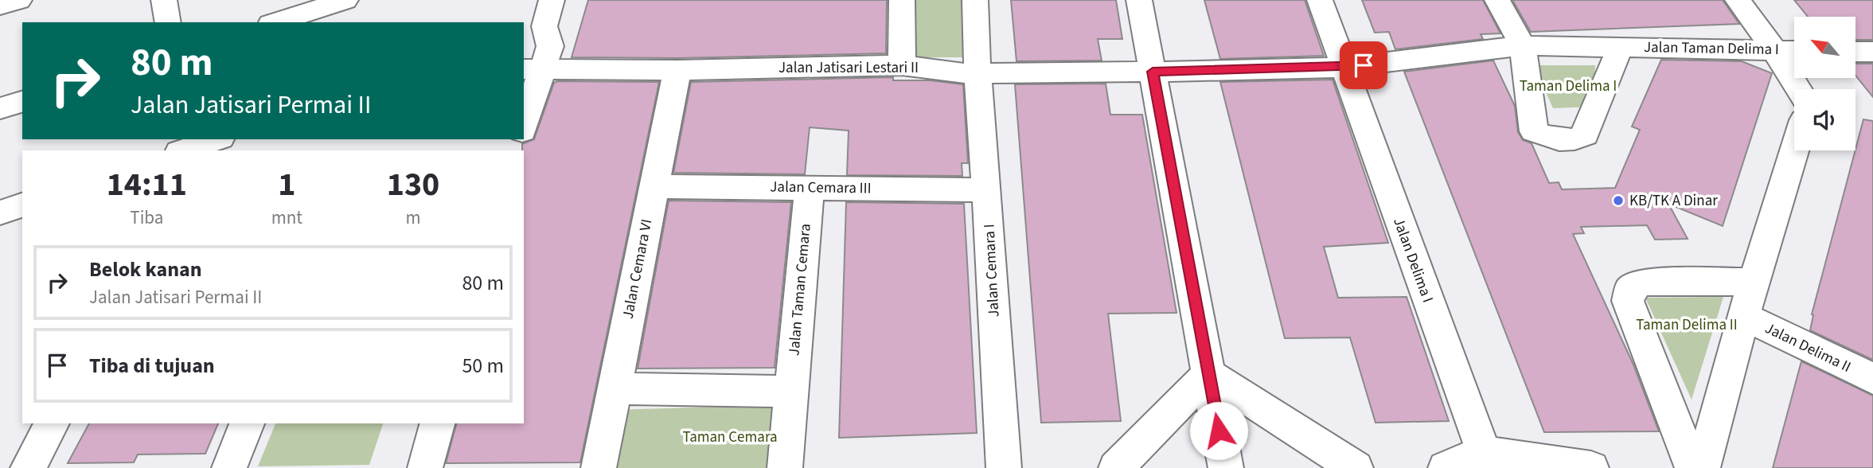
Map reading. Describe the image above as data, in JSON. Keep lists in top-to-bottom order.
{
  "streets": {
    "street": [
      "Jalan Taman Delima I",
      "Jalan Jatisari Lestari II",
      "Jalan Cemara III",
      "Jalan Delima I",
      "Jalan Cemara VI",
      "Jalan Cemara I",
      "Jalan Taman Cemara",
      "Jalan Delima II"
    ]
  },
  "crossings": [
    ["Jalan Taman Delima I", "Jalan Jatisari Lestari II"],
    ["Jalan Taman Delima I", "Jalan Delima I"],
    ["Jalan Jatisari Lestari II", "Jalan Delima I"],
    ["Jalan Jatisari Lestari II", "Jalan Cemara VI"],
    ["Jalan Jatisari Lestari II", "Jalan Cemara I"],
    ["Jalan Cemara III", "Jalan Cemara VI"],
    ["Jalan Cemara III", "Jalan Cemara I"],
    ["Jalan Cemara III", "Jalan Taman Cemara"]
  ],
  "parks": ["Taman Delima I", "Taman Delima II", "Taman Cemara"],
  "places": ["KB/TK A Dinar"],
  "north": "top left",
  "page": {
    "turn": ["80 m", "Jalan Jatisari Permai II"],
    "eta": [
      "14:11",
      "Tiba",
      "1",
      "mnt",
      "130",
      "m"
    ],
    "list": [
      {
        "name": "Belok kanan",
        "note": "Jalan Jatisari Permai II",
        "value": "80 m"
      },
      {
        "name": "Tiba di tujuan",
        "value": "50 m"
      }
    ]
  }
}
